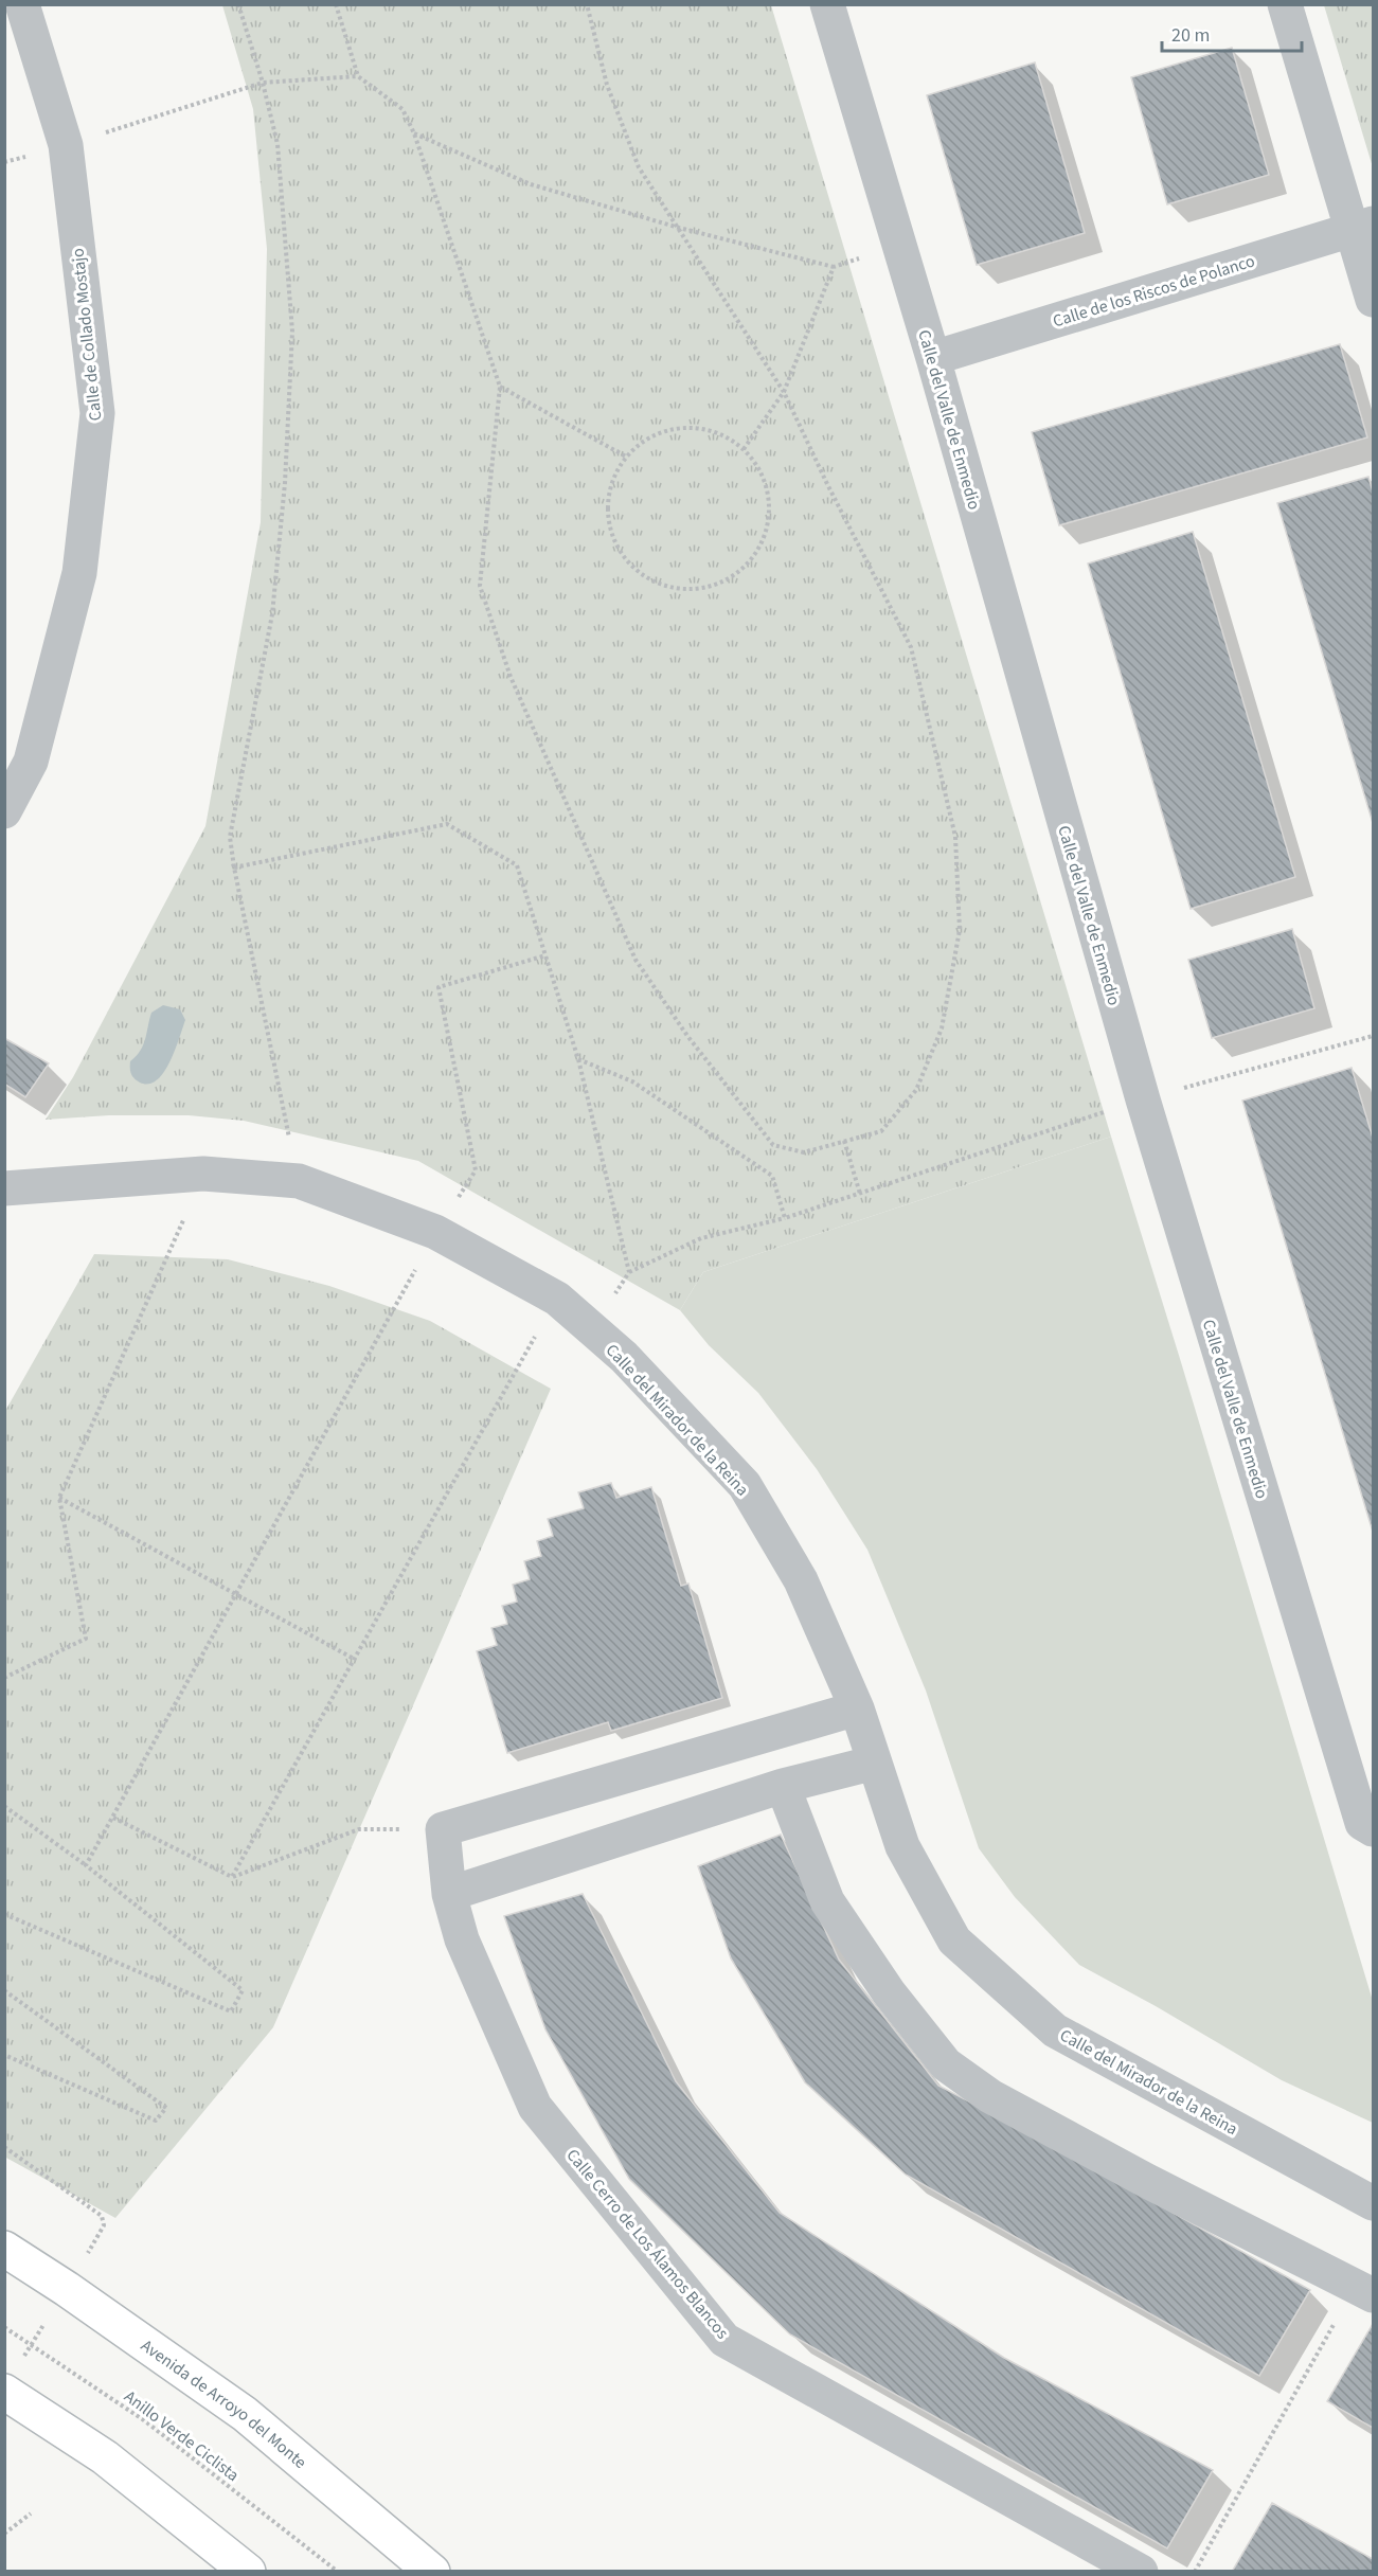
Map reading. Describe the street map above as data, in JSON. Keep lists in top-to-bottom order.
{
  "streets": {
    "street": [
      "Calle de los Riscos de Polanco",
      "Calle de Collado Mostajo",
      "Calle del Valle de Enmedio",
      "Calle del Mirador de la Reina",
      "Calle Cerro de Los Álamos Blancos",
      "Avenida de Arroyo del Monte"
    ],
    "path": ["Anillo Verde Ciclista"]
  },
  "crossings": [
    ["Calle de los Riscos de Polanco", "Calle del Valle de Enmedio"]
  ],
  "scale_bar": "20 m"
}
